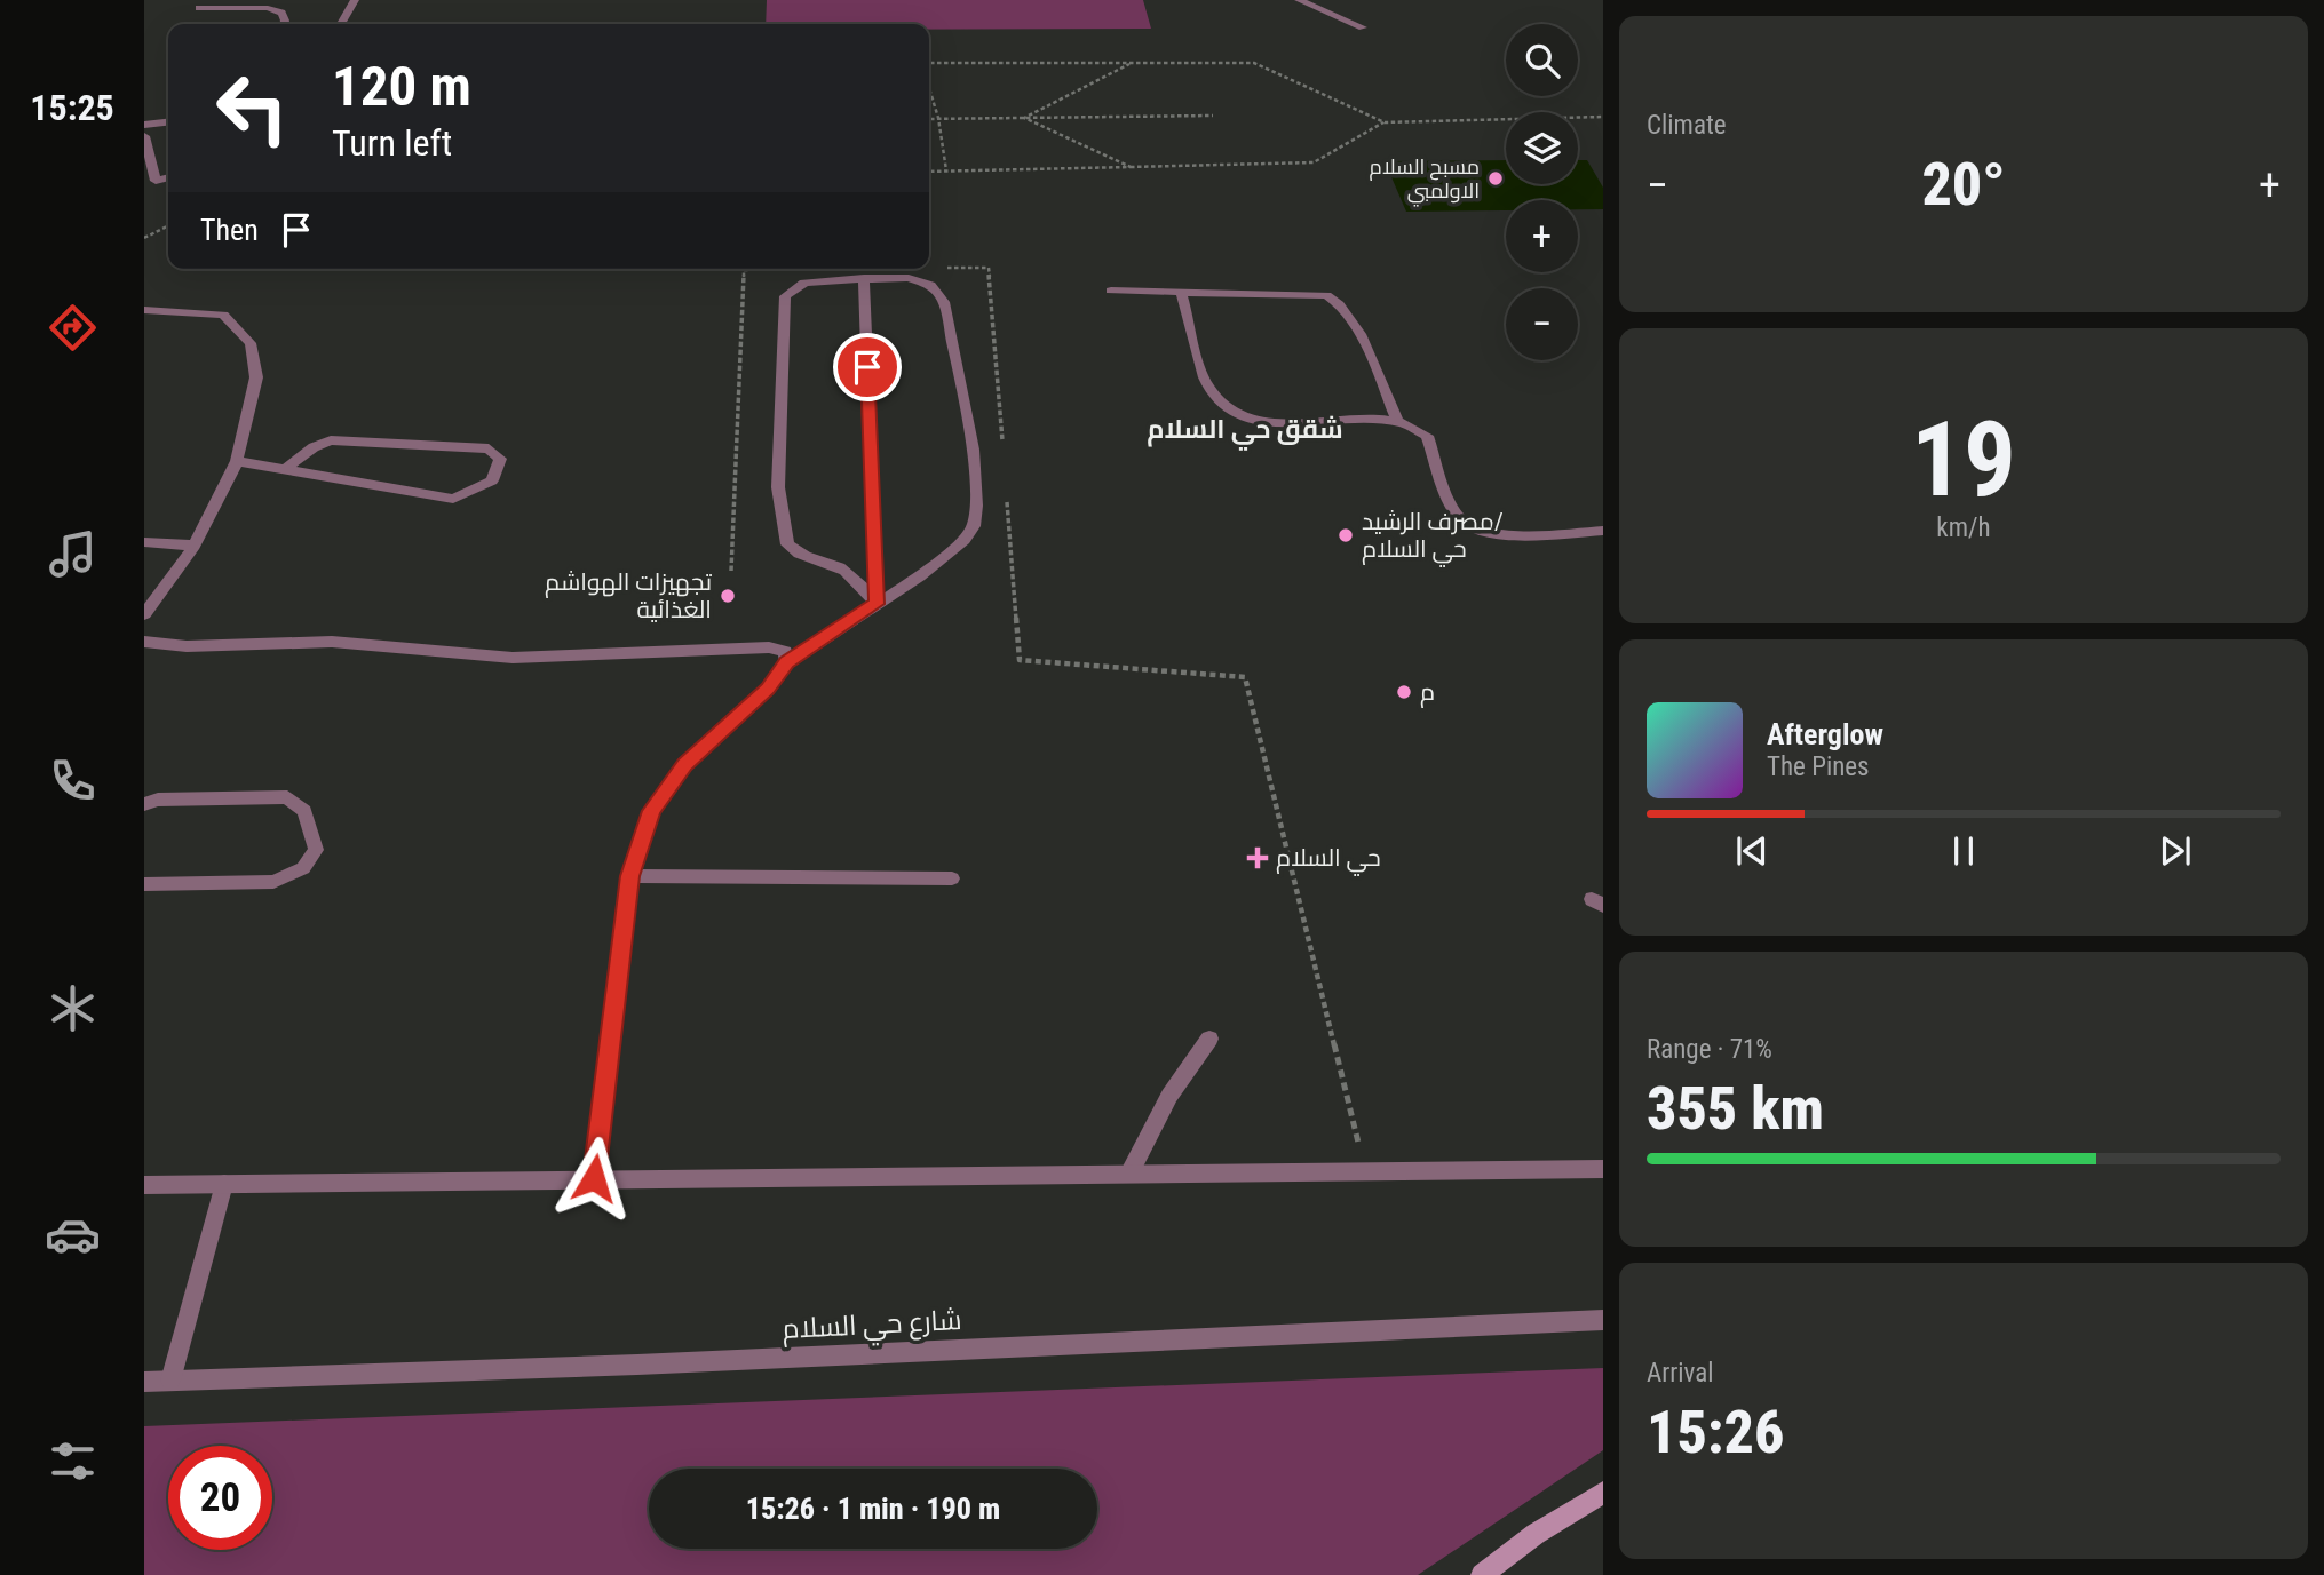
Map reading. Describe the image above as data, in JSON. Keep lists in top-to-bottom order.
{
  "streets": {
    "street": ["شارع حي السلام"]
  },
  "districts": ["شقق حي السلام"],
  "places": {
    "other": [
      "مسبح السلام الاولمبي",
      "مصرف الرشيد/ حي السلام",
      "تجهيزات الهواشم الغذائية",
      "م"
    ],
    "health": ["حي السلام"]
  },
  "page": {
    "tabs": "15:25",
    "tile": [
      "Climate",
      ["19", "km/h"],
      ["Range · 71%", "355 km"],
      ["Arrival", "15:26"]
    ],
    "map_buttons": ["+", "−"],
    "turn": ["120 m", "Turn left"],
    "heat": ["−", "20°", "+"],
    "then": "Then",
    "song": ["Afterglow", "The Pines"],
    "limit": "20",
    "trip": "15:26 · 1 min · 190 m"
  }
}
